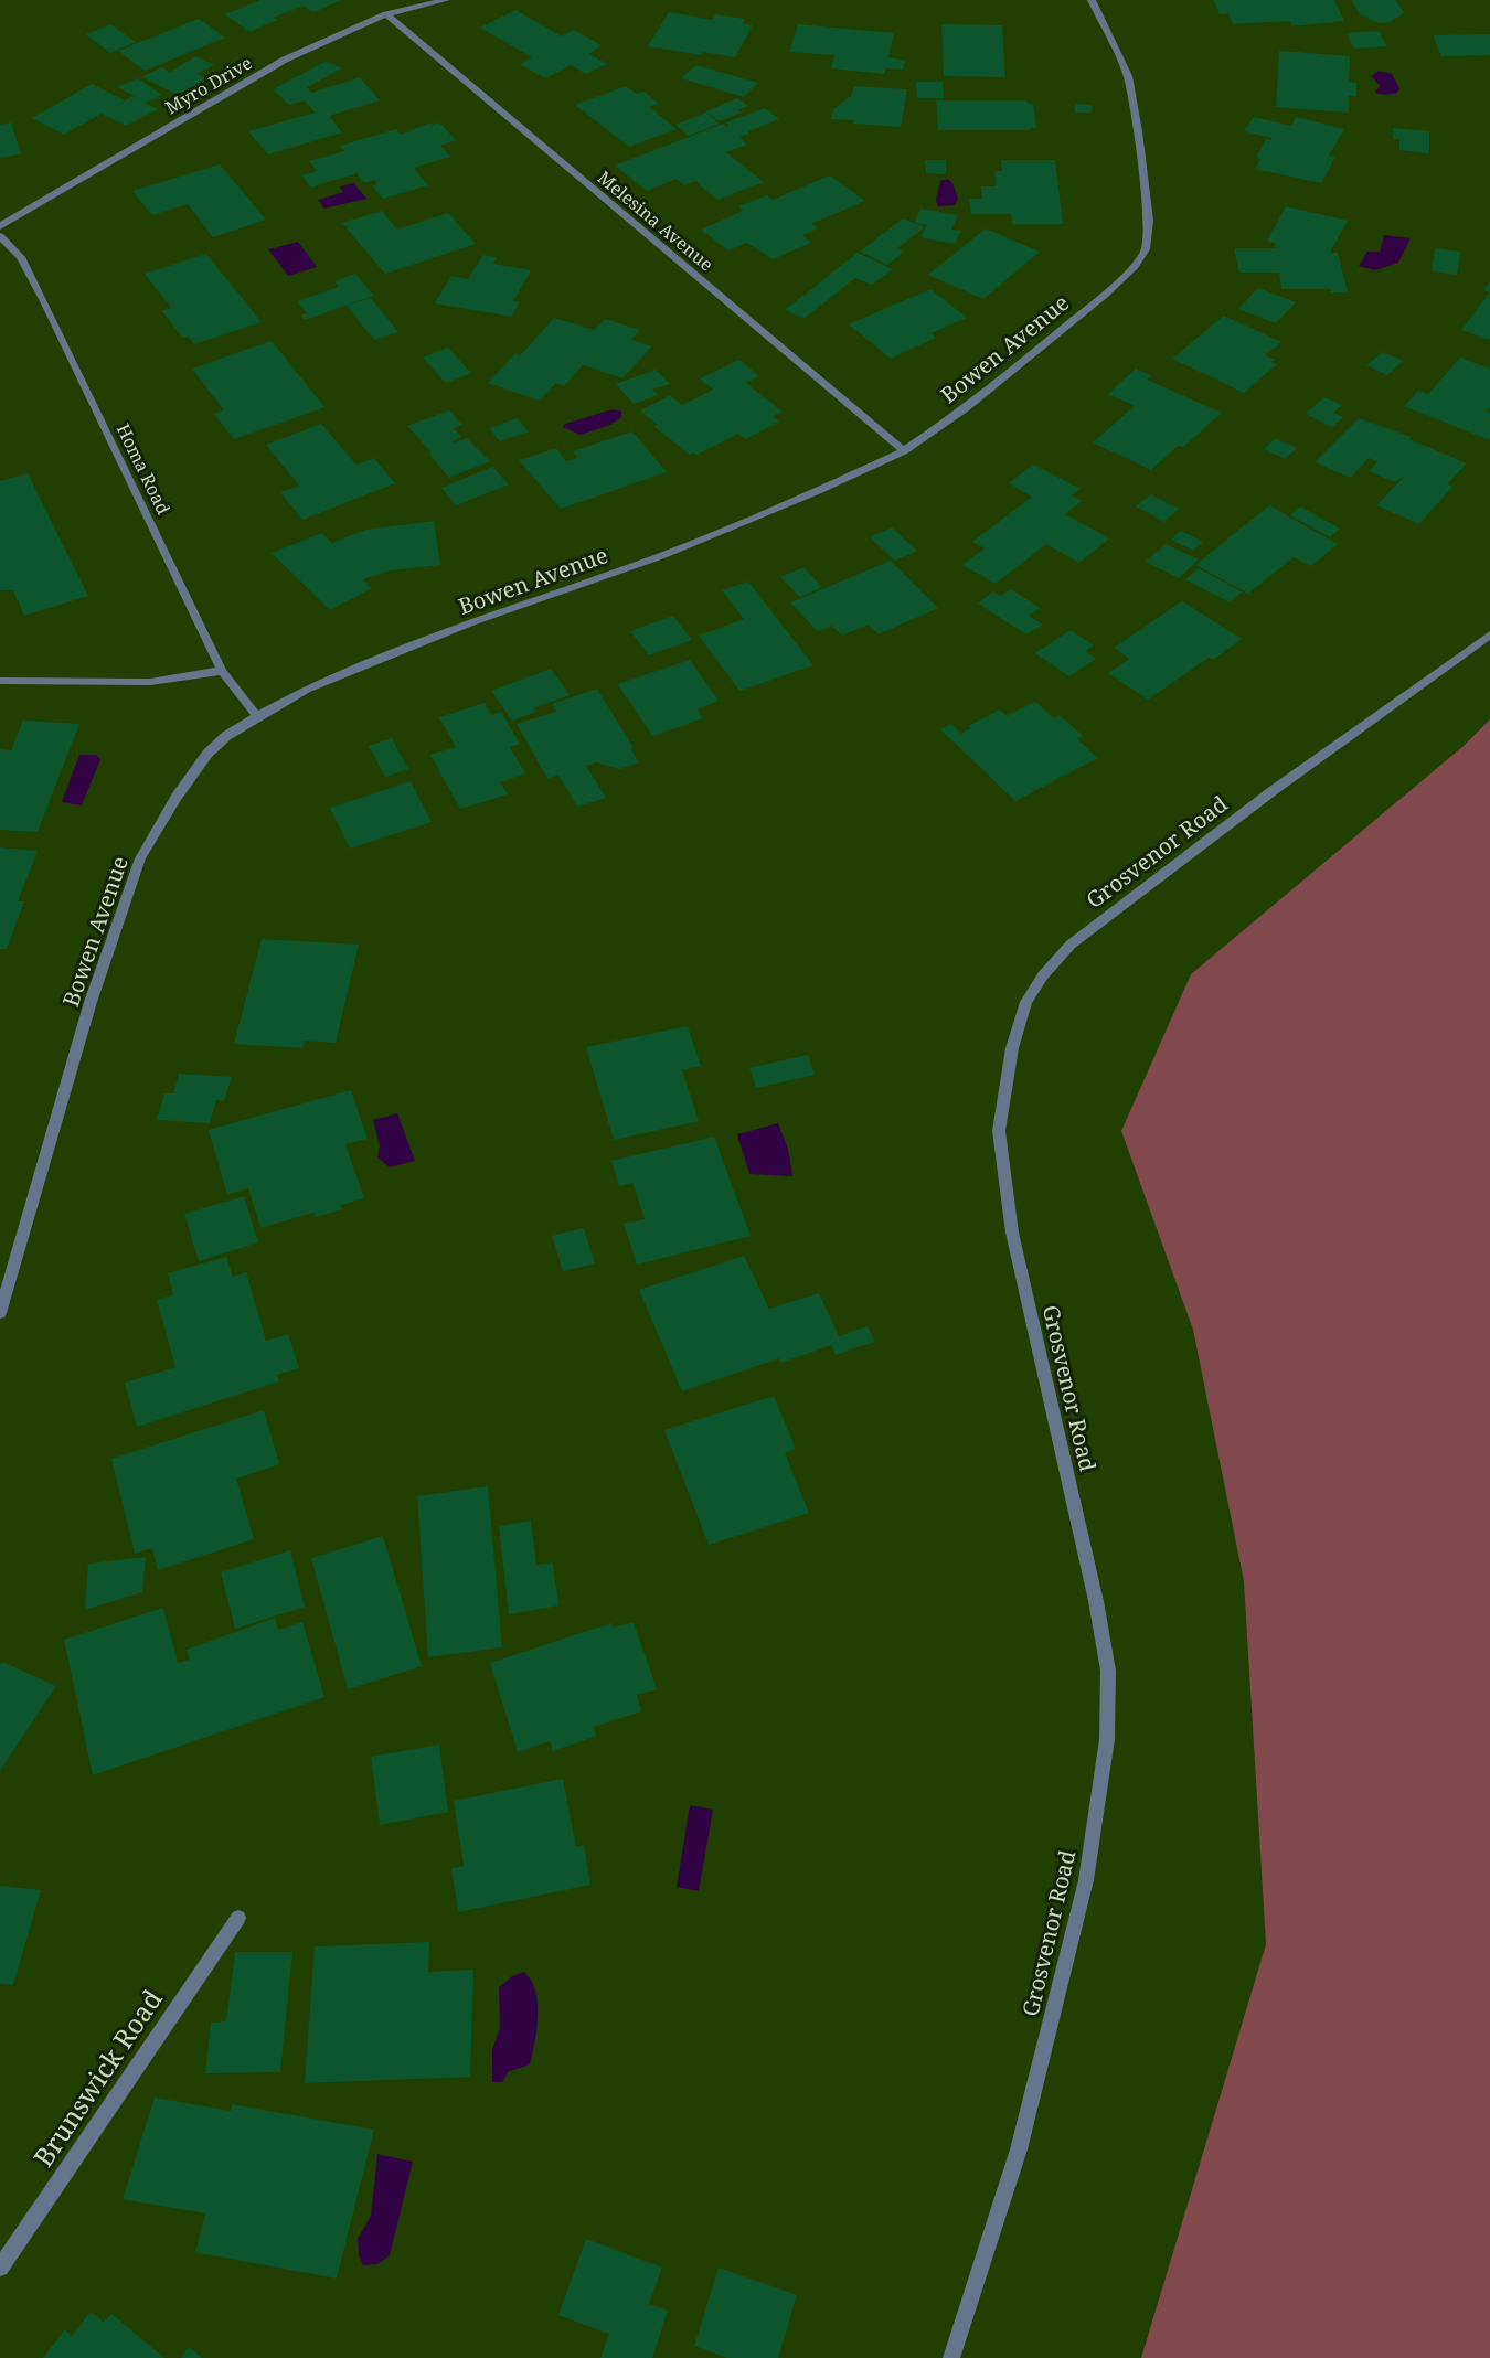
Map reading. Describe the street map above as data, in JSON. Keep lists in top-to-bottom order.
{
  "streets": {
    "street": [
      "Myro Drive",
      "Melesina Avenue",
      "Bowen Avenue",
      "Homa Road",
      "Grosvenor Road",
      "Brunswick Road"
    ]
  },
  "crossings": [
    ["Myro Drive", "Melesina Avenue"],
    ["Melesina Avenue", "Bowen Avenue"],
    ["Bowen Avenue", "Homa Road"]
  ]
}
